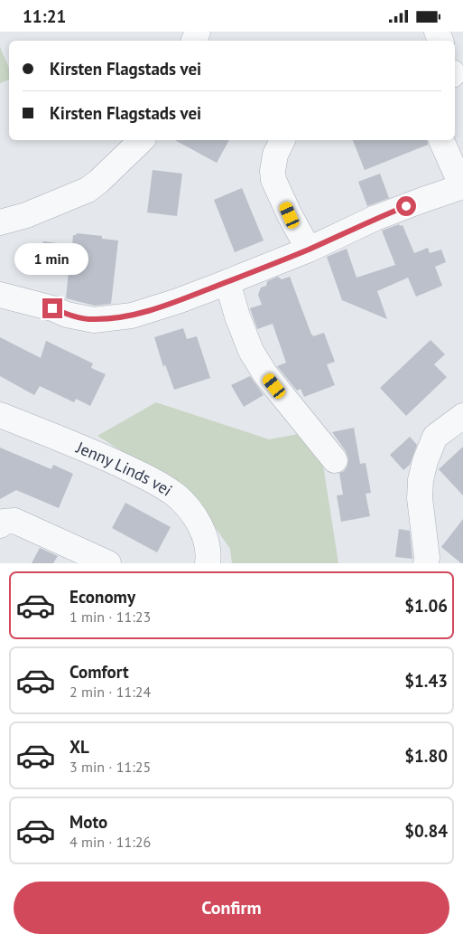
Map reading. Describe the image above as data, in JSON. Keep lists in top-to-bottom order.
{
  "streets": {
    "street": ["Jenny Linds vei"]
  },
  "page": {
    "status": "11:21",
    "banner": ["Kirsten Flagstads vei", "Kirsten Flagstads vei"],
    "bubble": "1 min",
    "list": [
      {
        "name": "Economy",
        "note": "1 min · 11:23",
        "value": "$1.06"
      },
      {
        "name": "Comfort",
        "note": "2 min · 11:24",
        "value": "$1.43"
      },
      {
        "name": "XL",
        "note": "3 min · 11:25",
        "value": "$1.80"
      },
      {
        "name": "Moto",
        "note": "4 min · 11:26",
        "value": "$0.84"
      }
    ],
    "buttons": "Confirm"
  }
}
